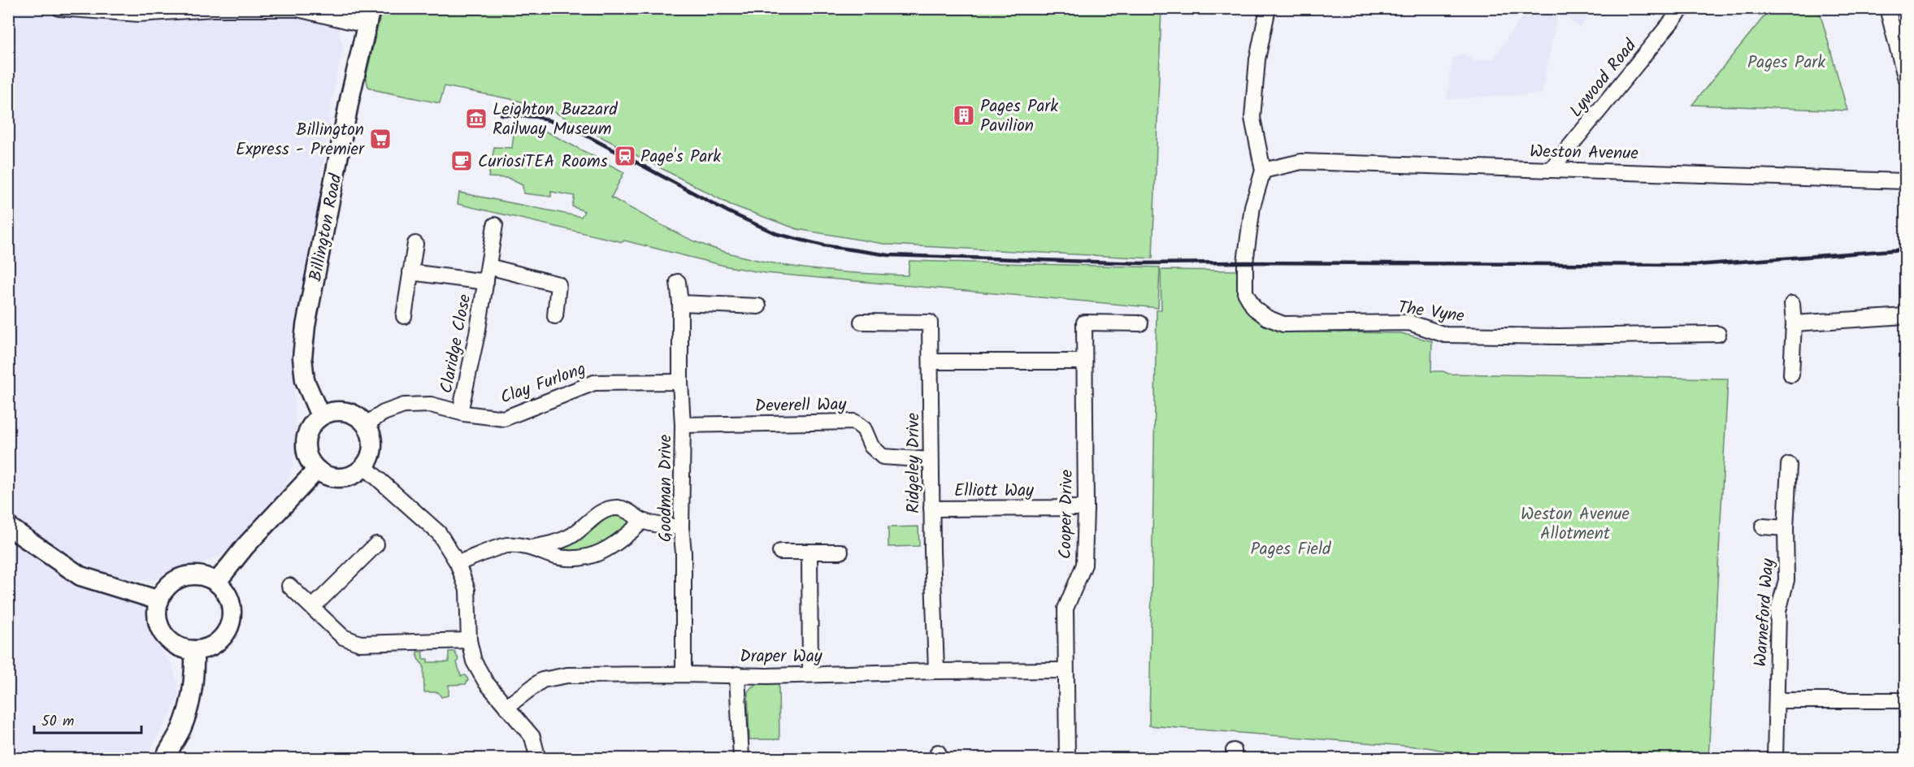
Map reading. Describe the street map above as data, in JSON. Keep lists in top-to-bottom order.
{
  "streets": {
    "street": [
      "Lywood Road",
      "Weston Avenue",
      "Billington Road",
      "The Vyne",
      "Claridge Close",
      "Clay Furlong",
      "Deverell Way",
      "Ridgeley Drive",
      "Goodman Drive",
      "Elliott Way",
      "Cooper Drive",
      "Warneford Way",
      "Draper Way"
    ]
  },
  "crossings": [
    ["Lywood Road", "Weston Avenue"],
    ["Weston Avenue", "The Vyne"],
    ["Billington Road", "Clay Furlong"],
    ["Claridge Close", "Clay Furlong"],
    ["Clay Furlong", "Goodman Drive"],
    ["Deverell Way", "Ridgeley Drive"],
    ["Deverell Way", "Goodman Drive"],
    ["Ridgeley Drive", "Elliott Way"],
    ["Ridgeley Drive", "Draper Way"],
    ["Goodman Drive", "Draper Way"],
    ["Elliott Way", "Cooper Drive"],
    ["Cooper Drive", "Draper Way"]
  ],
  "parks": ["Pages Park", "Weston Avenue Allotment", "Pages Field"],
  "places": {
    "building": ["Pages Park Pavilion"],
    "museum": ["Leighton Buzzard Railway Museum"],
    "supermarket": ["Billington Express - Premier"],
    "station": ["Page's Park"],
    "cafe": ["CuriosiTEA Rooms"]
  },
  "scale_bar": "50 m"
}
